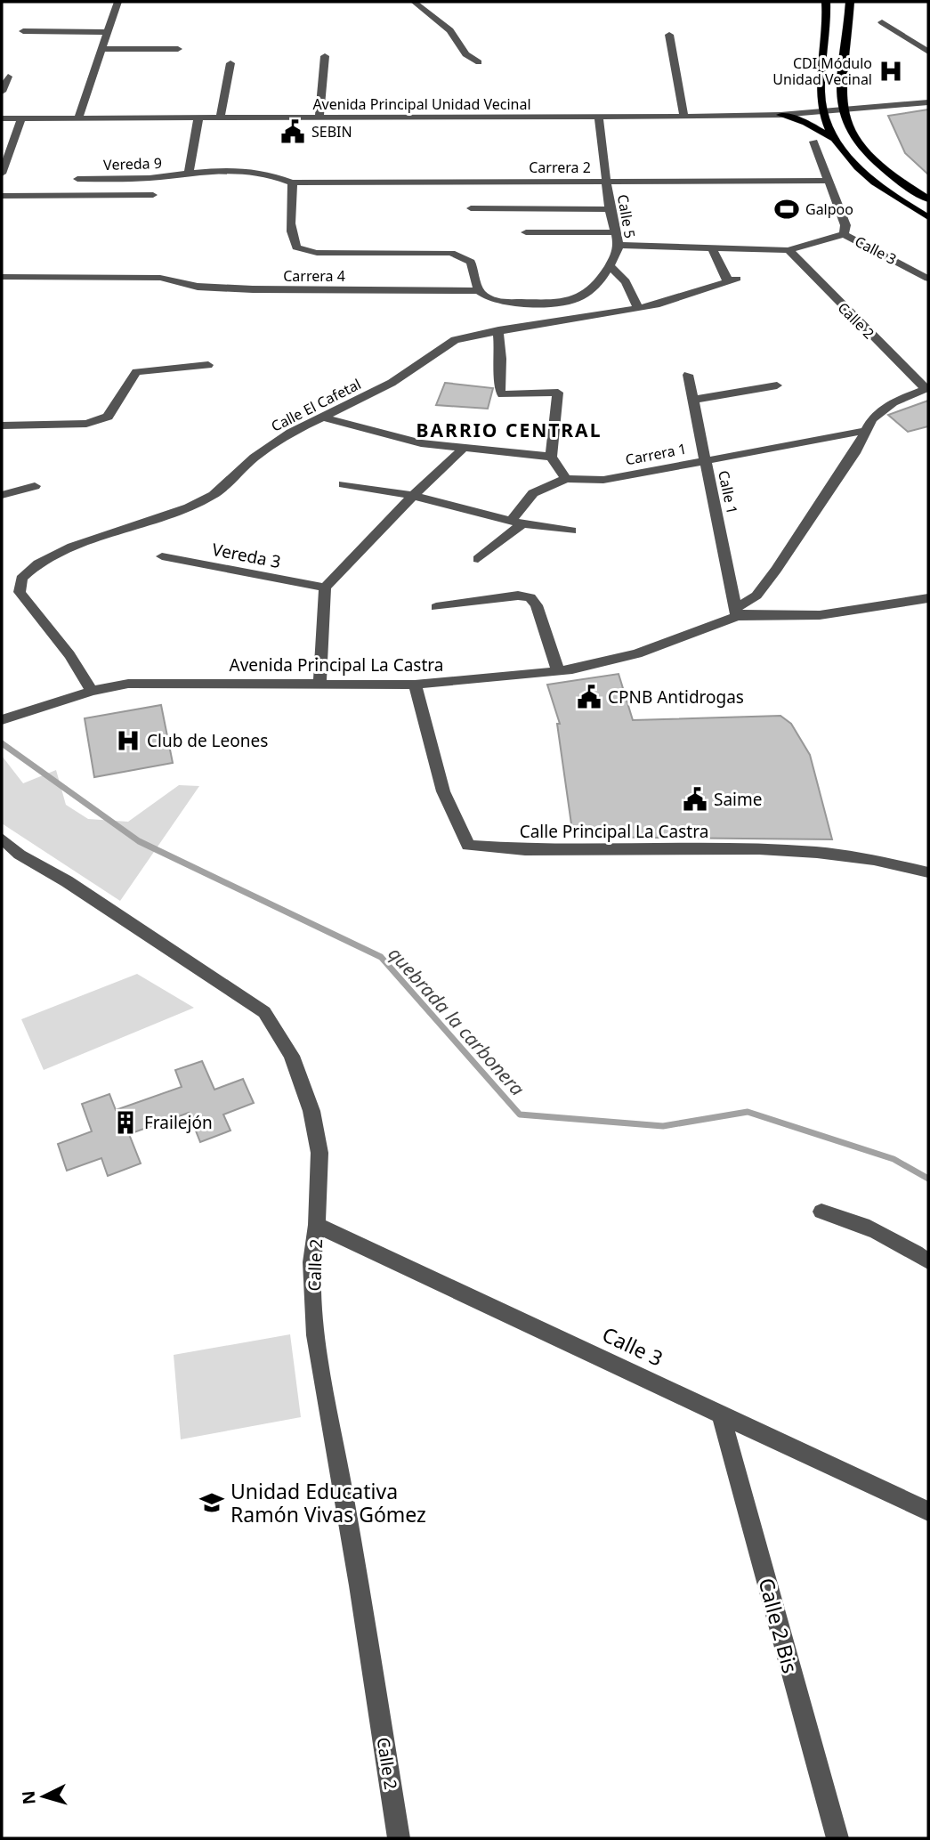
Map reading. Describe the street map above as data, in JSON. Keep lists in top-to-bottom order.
{
  "streets": {
    "street": [
      "Avenida Principal Unidad Vecinal",
      "Vereda 9",
      "Carrera 2",
      "Calle 5",
      "Calle 3",
      "Carrera 4",
      "Calle 2",
      "Calle El Cafetal",
      "Carrera 1",
      "Calle 1",
      "Vereda 3",
      "Avenida Principal La Castra",
      "Calle Principal La Castra",
      "Calle 2 Bis"
    ]
  },
  "crossings": [
    ["Avenida Principal Unidad Vecinal", "Calle 5"],
    ["Vereda 9", "Carrera 2"],
    ["Carrera 2", "Calle 5"],
    ["Carrera 2", "Calle 3"],
    ["Calle 5", "Carrera 4"],
    ["Calle 3", "Calle 2"],
    ["Calle 3", "Calle 2 Bis"],
    ["Calle El Cafetal", "Avenida Principal La Castra"],
    ["Carrera 1", "Calle 1"],
    ["Calle 1", "Avenida Principal La Castra"],
    ["Avenida Principal La Castra", "Calle Principal La Castra"]
  ],
  "districts": ["BARRIO CENTRAL"],
  "water": ["quebrada la carbonera"],
  "places": {
    "hospital": ["CDI Módulo Unidad Vecinal", "Club de Leones"],
    "public building": ["SEBIN", "CPNB Antidrogas", "Saime"],
    "sports": ["Galpoo"],
    "building": ["Frailejón"],
    "school or university": ["Unidad Educativa Ramón Vivas Gómez"]
  },
  "north": "left"
}
